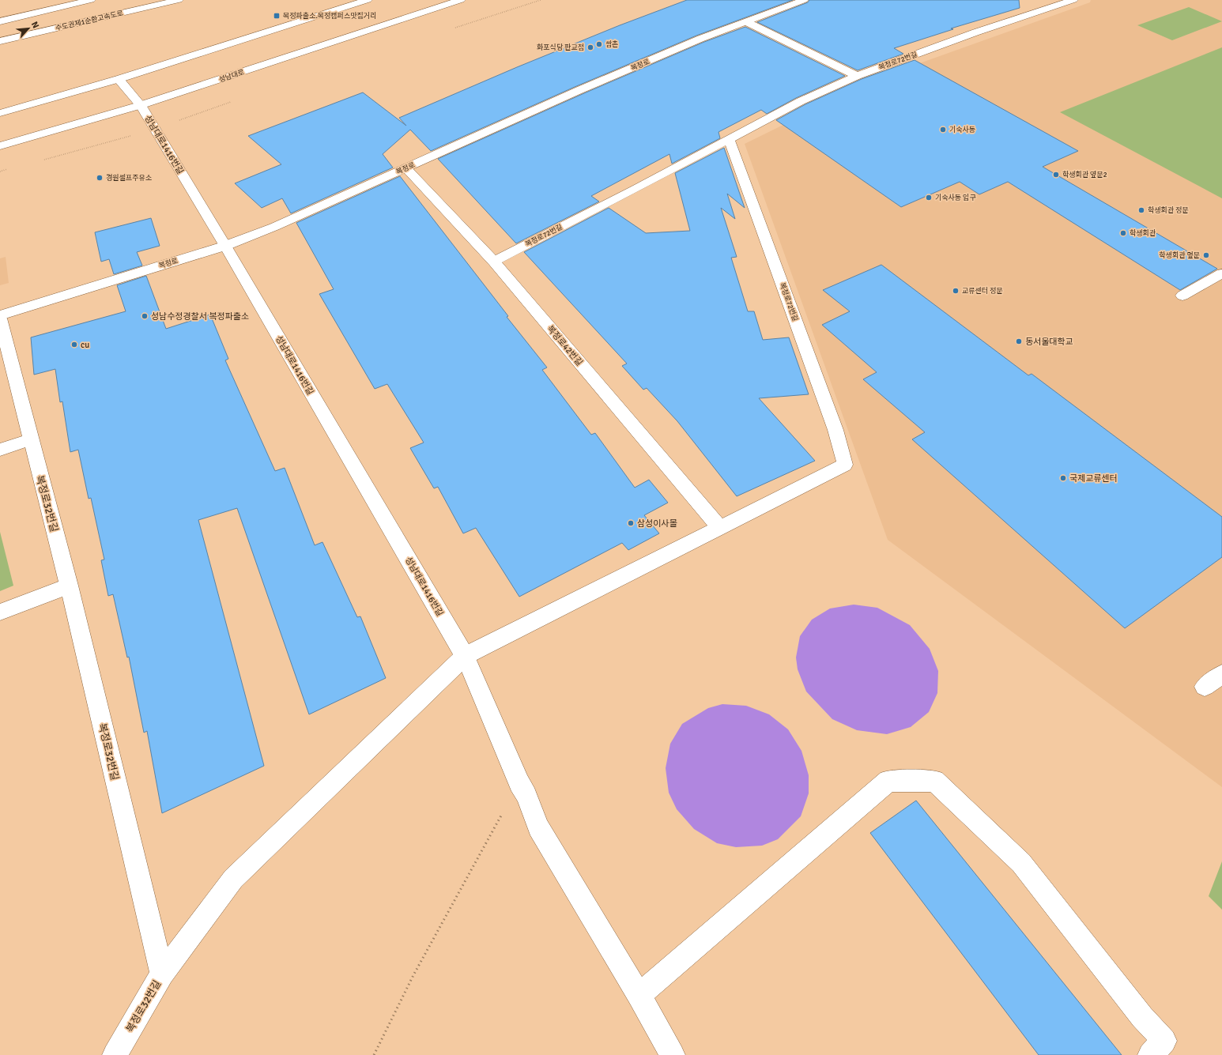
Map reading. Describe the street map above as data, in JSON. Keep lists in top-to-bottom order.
{
  "streets": {
    "main road": [
      "수도권제1순환고속도로",
      "복정로72번길",
      "복정로",
      "성남대로",
      "성남대로1416번길",
      "복정로42번길",
      "복정로32번길"
    ]
  },
  "crossings": [
    ["복정로72번길", "복정로42번길"],
    ["복정로", "성남대로1416번길"],
    ["복정로", "복정로42번길"],
    ["성남대로", "성남대로1416번길"]
  ],
  "places": {
    "transit": ["복정파출소.복정캠퍼스맛집거리"],
    "other": [
      "쌈촌",
      "화포식당 판교점",
      "기숙사동",
      "학생회관 옆문2",
      "경원셀프주유소",
      "기숙사동 입구",
      "학생회관 정문",
      "학생회관",
      "학생회관 몊문",
      "교류센터 정문",
      "성남수정경찰서 복정파출소",
      "동서울대학교",
      "cu",
      "국제교류센터",
      "삼성이사몰"
    ]
  },
  "north": "top right"
}
